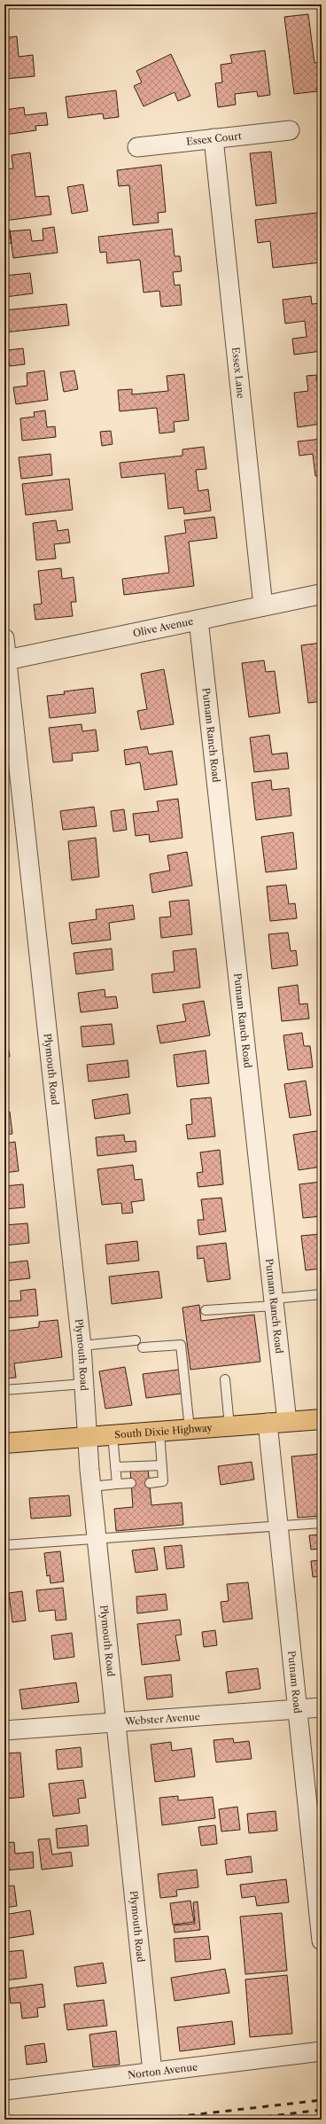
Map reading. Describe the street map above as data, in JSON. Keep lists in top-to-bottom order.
{
  "streets": {
    "main road": ["South Dixie Highway"],
    "street": [
      "Essex Court",
      "Essex Lane",
      "Olive Avenue",
      "Putnam Ranch Road",
      "Plymouth Road",
      "Putnam Road",
      "Webster Avenue",
      "Norton Avenue"
    ]
  },
  "crossings": [
    ["Essex Court", "Essex Lane"],
    ["Essex Lane", "Olive Avenue"],
    ["Olive Avenue", "Putnam Ranch Road"],
    ["Olive Avenue", "Plymouth Road"],
    ["Putnam Ranch Road", "South Dixie Highway"],
    ["Plymouth Road", "South Dixie Highway"],
    ["Plymouth Road", "Webster Avenue"],
    ["Plymouth Road", "Norton Avenue"],
    ["South Dixie Highway", "Putnam Road"],
    ["Putnam Road", "Webster Avenue"]
  ]
}
